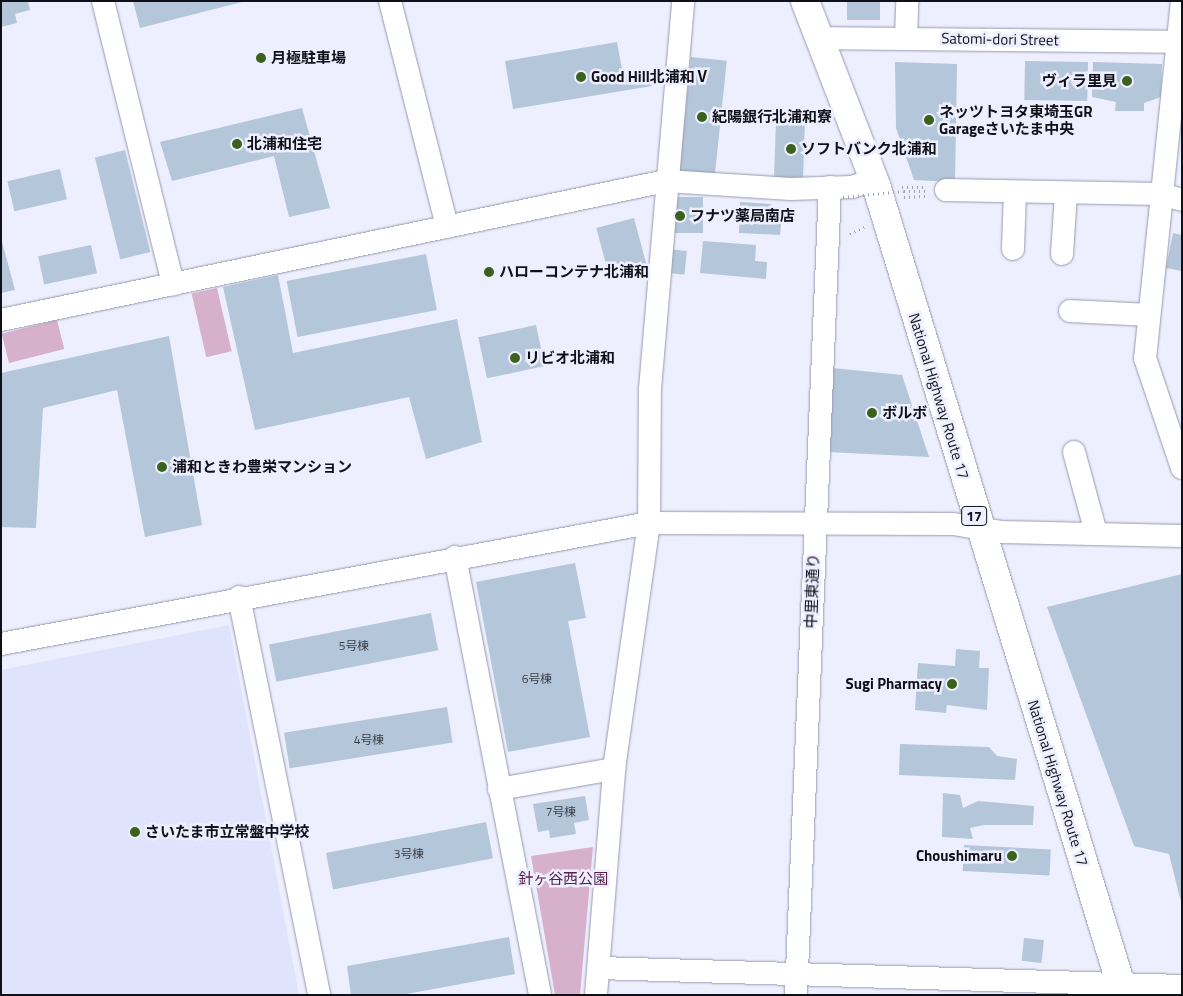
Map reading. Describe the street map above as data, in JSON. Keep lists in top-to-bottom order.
{
  "streets": {
    "highway": ["National Highway Route 17", "17"],
    "street": ["Satomi-dori Street", "中里東通り"]
  },
  "crossings": [
    ["Satomi-dori Street", "National Highway Route 17"]
  ],
  "parks": ["針ヶ谷西公園"],
  "places": [
    "月極駐車場",
    "Good Hill北浦和Ⅴ",
    "ヴィラ里見",
    "紀陽銀行北浦和寮",
    "ネッツトヨタ東埼玉GR Garageさいたま中央",
    "北浦和住宅",
    "ソフトバンク北浦和",
    "フナツ薬局南店",
    "ハローコンテナ北浦和",
    "リビオ北浦和",
    "ボルボ",
    "浦和ときわ豊栄マンション",
    "Sugi Pharmacy",
    "さいたま市立常盤中学校",
    "Choushimaru"
  ],
  "house_numbers": [
    "5号棟",
    "6号棟",
    "4号棟",
    "7号棟",
    "3号棟"
  ]
}
